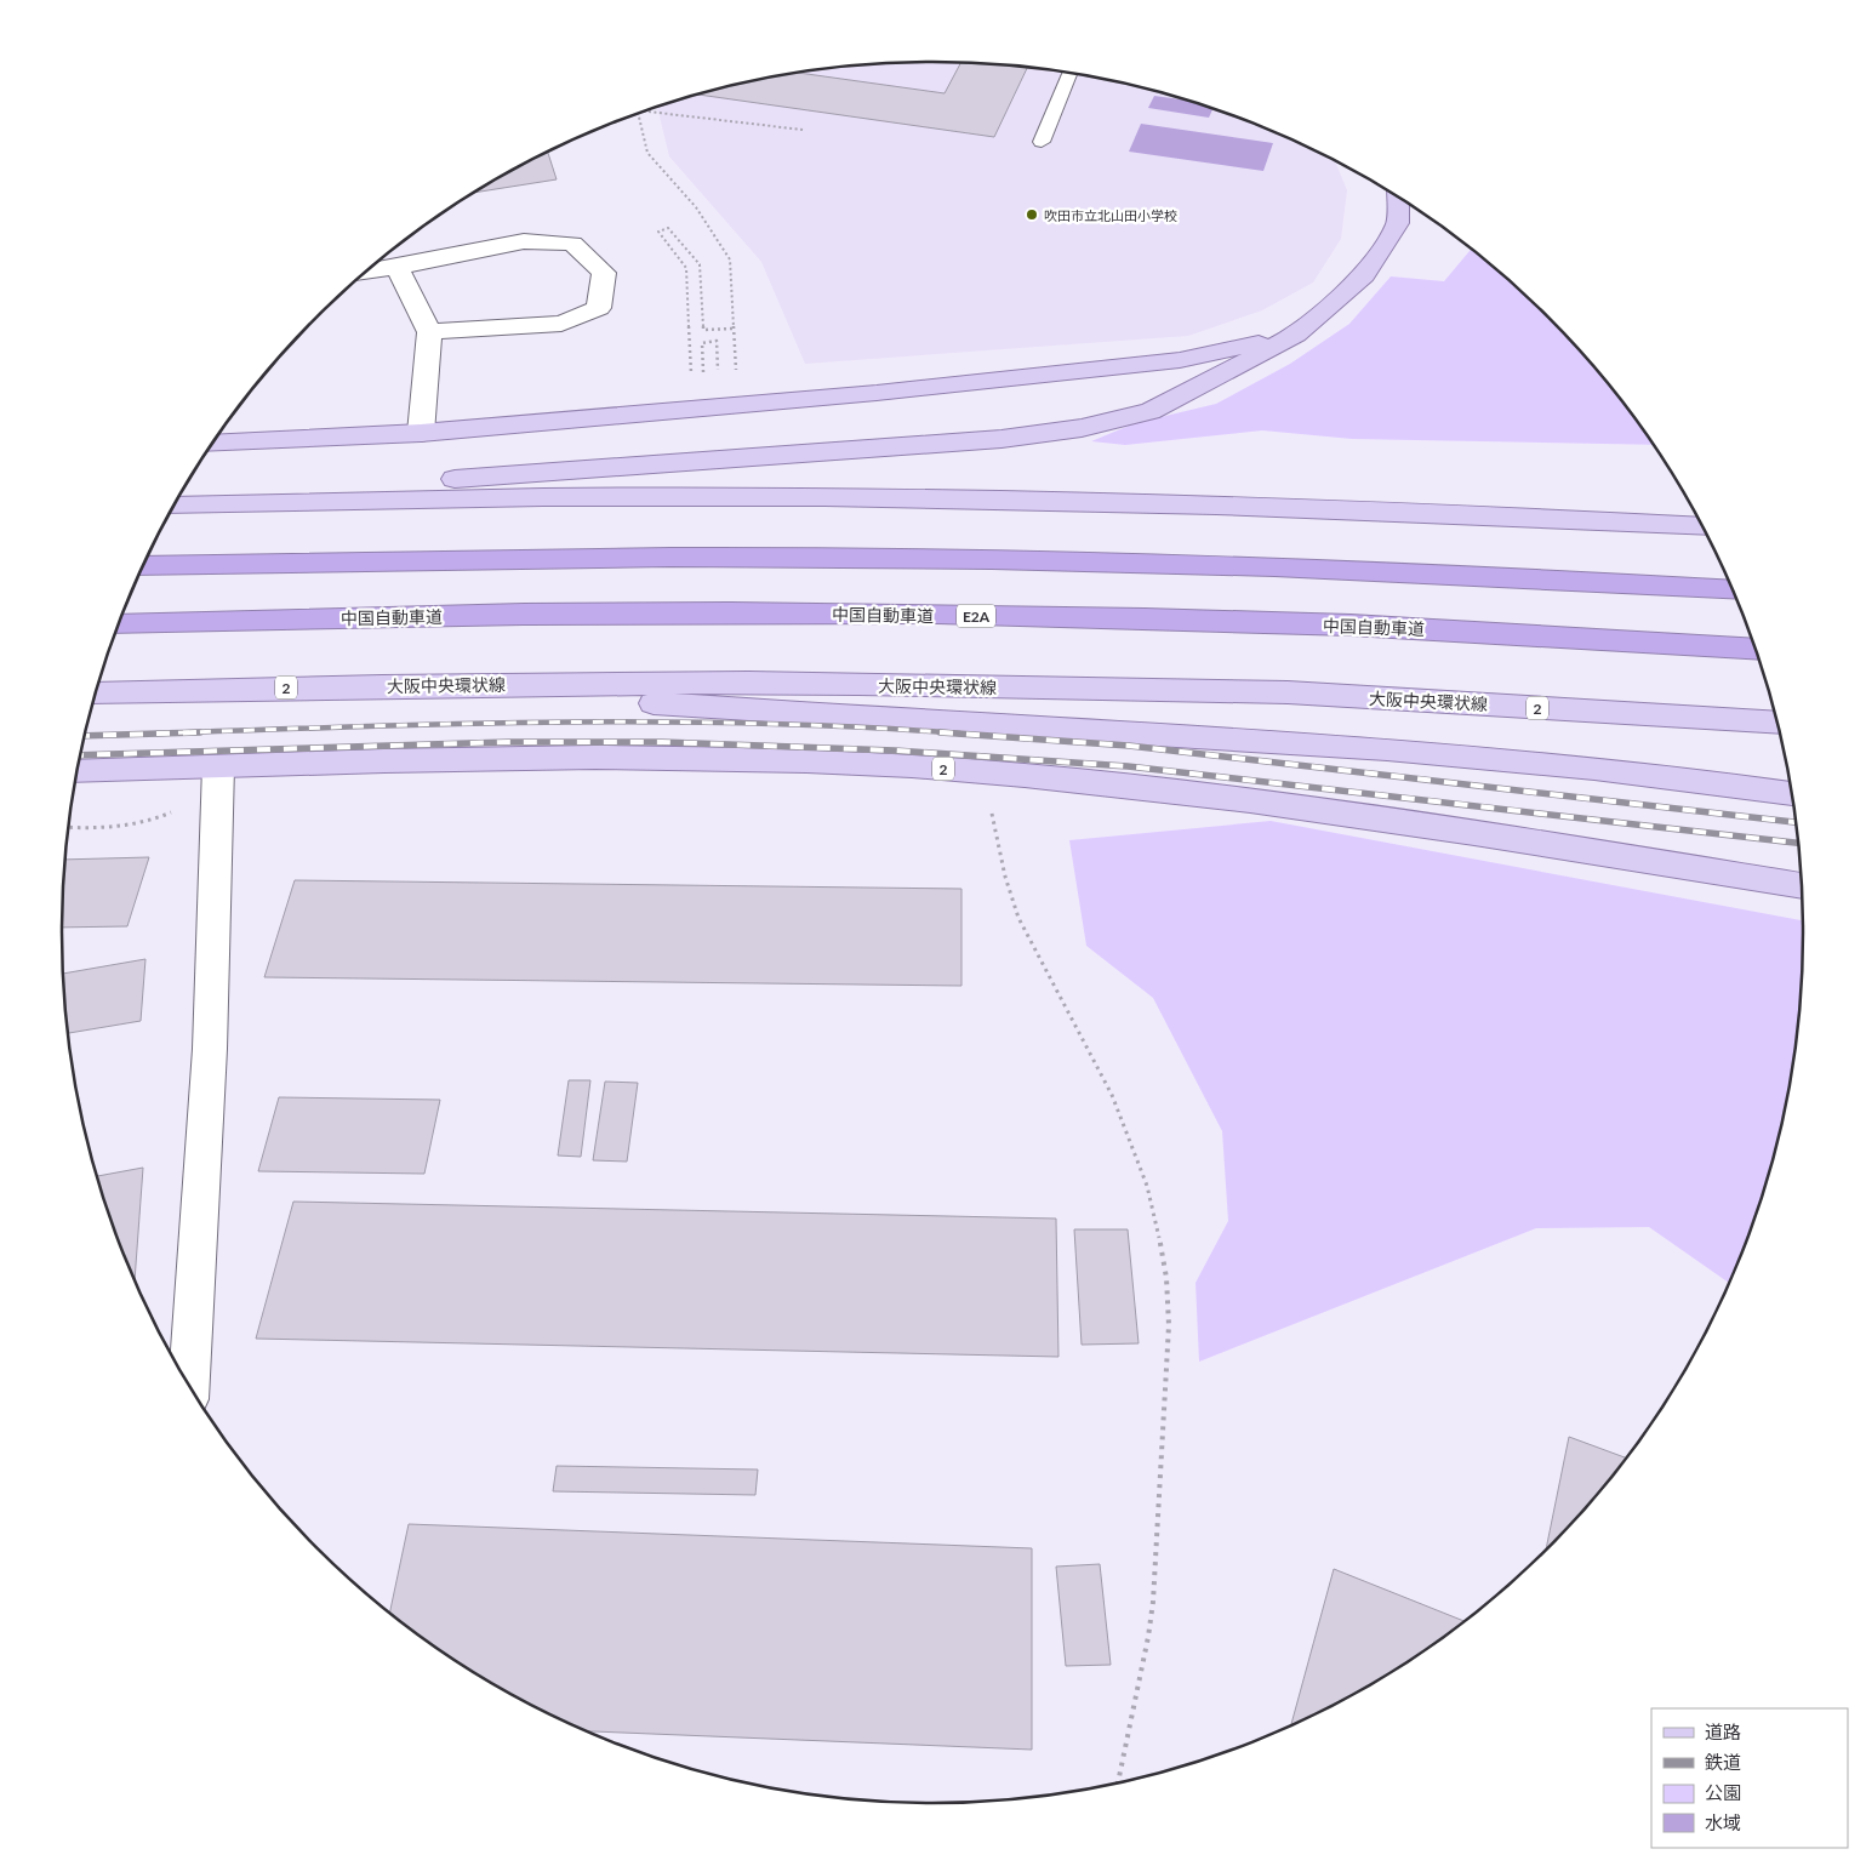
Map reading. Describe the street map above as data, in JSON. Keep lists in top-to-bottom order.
{
  "streets": {
    "highway": ["中国自動車道", "E2A"],
    "main road": ["大阪中央環状線", "2"]
  },
  "places": ["吹田市立北山田小学校"],
  "legend": [
    "道路",
    "鉄道",
    "公園",
    "水域"
  ]
}
